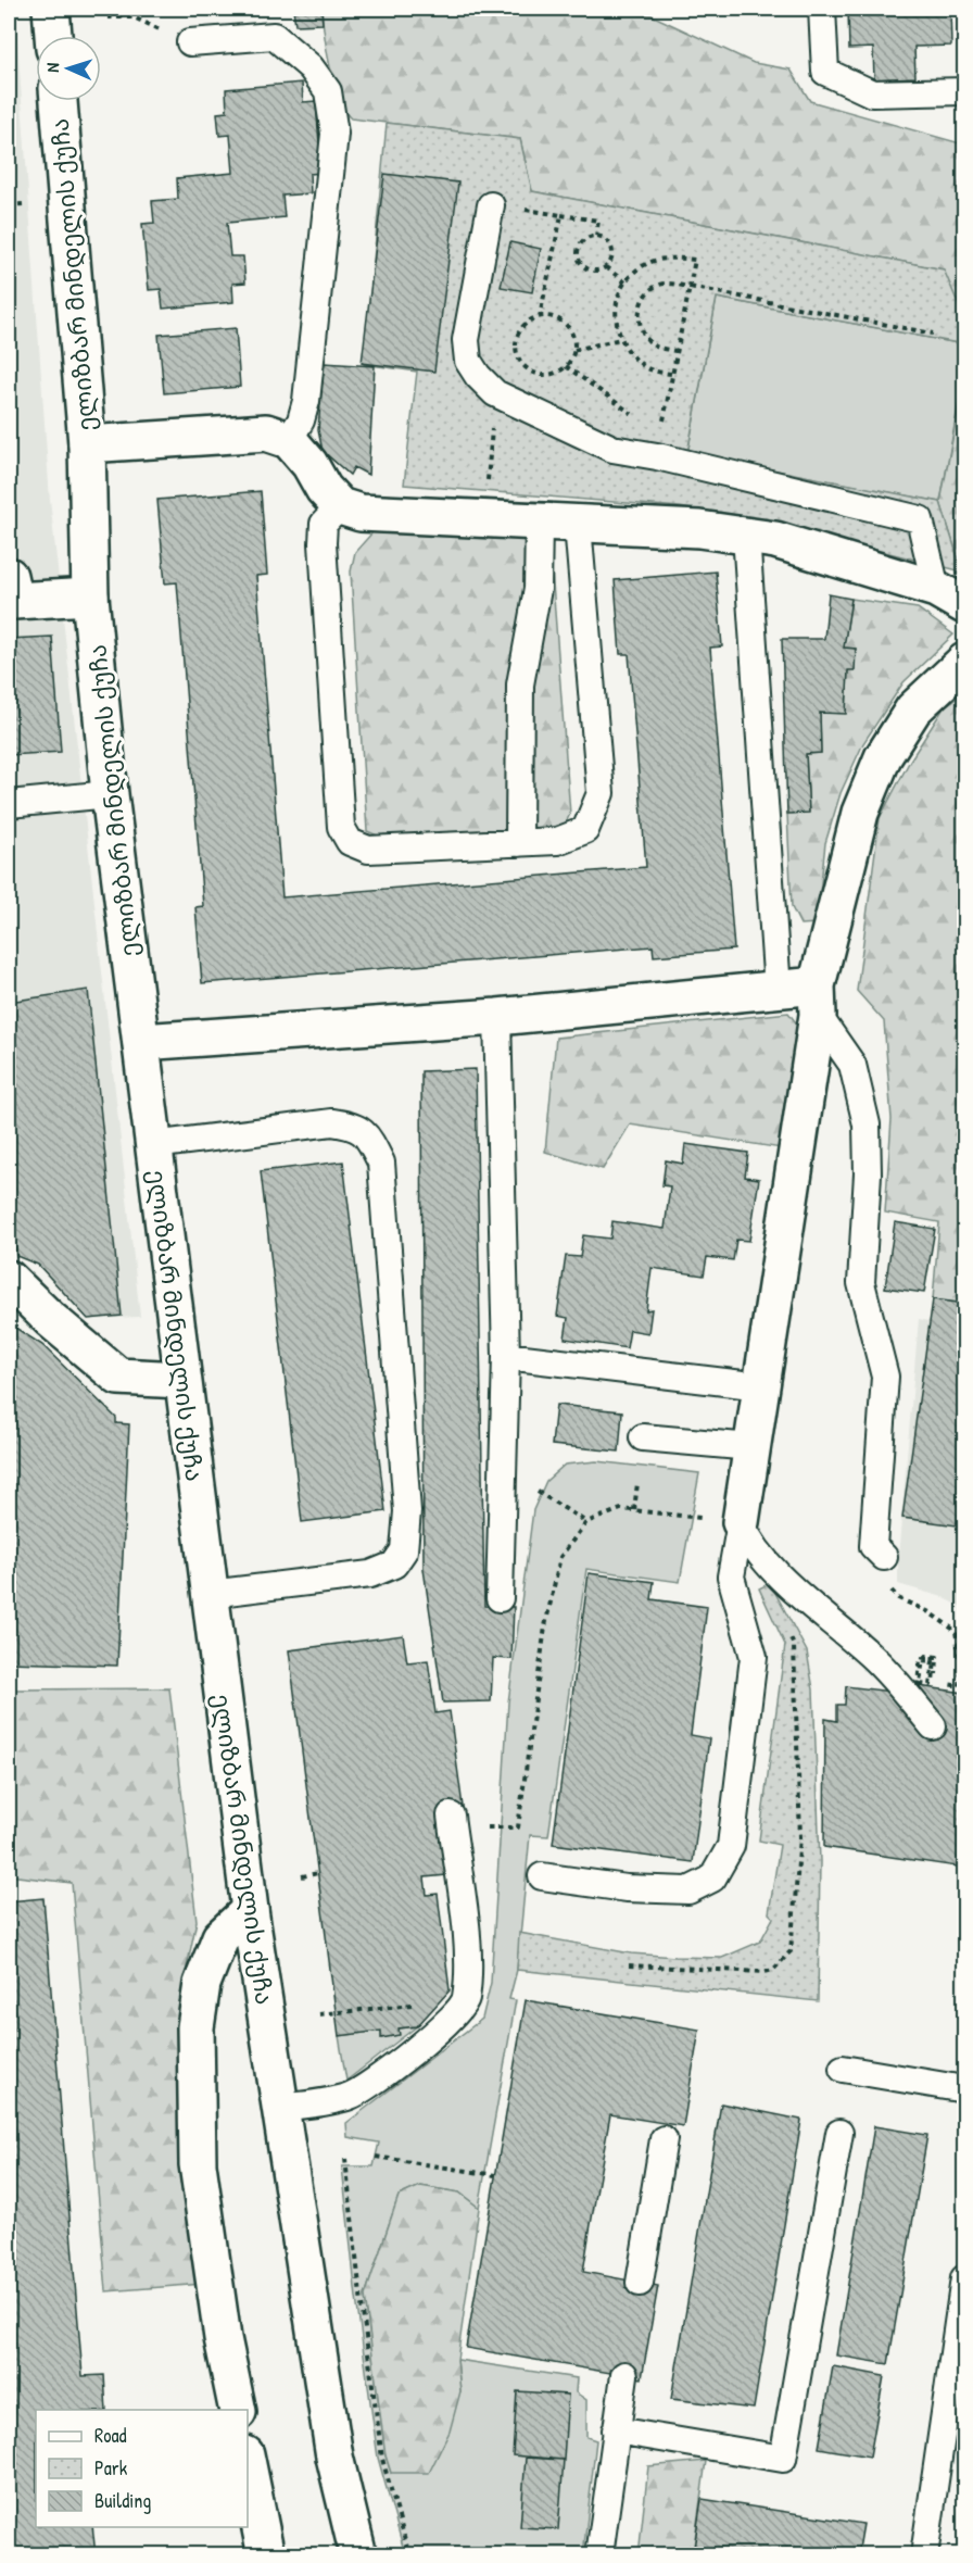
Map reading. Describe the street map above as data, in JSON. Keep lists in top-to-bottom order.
{
  "streets": {
    "street": ["ელიზბარ მინდელის ქუჩა"]
  },
  "legend": ["Road", "Park", "Building"],
  "north": "left"
}
